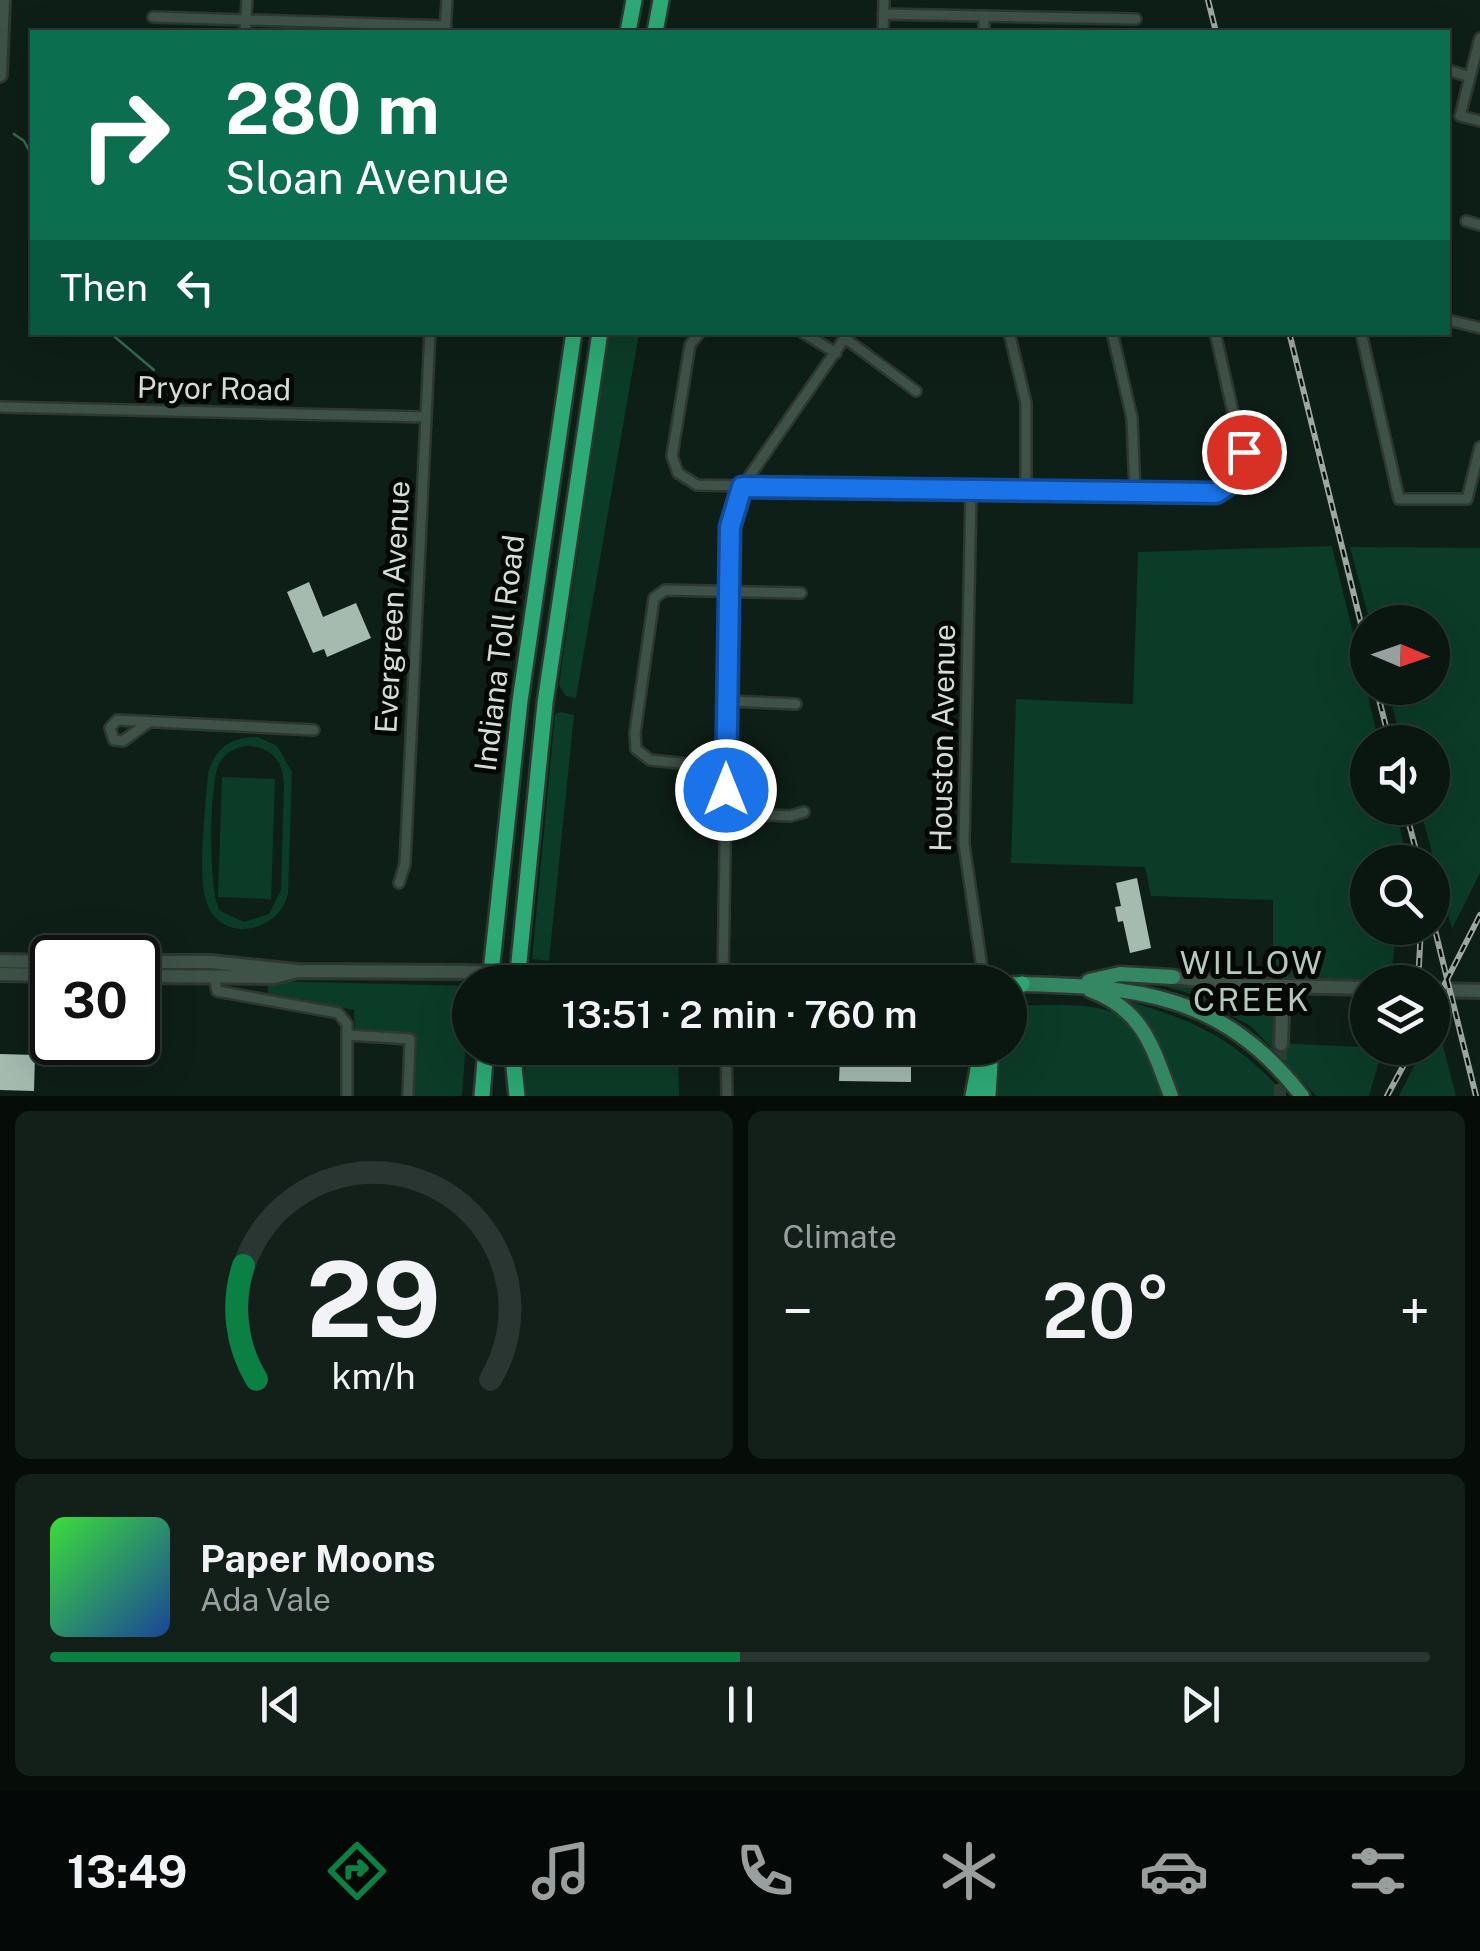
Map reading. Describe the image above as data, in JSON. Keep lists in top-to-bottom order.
{
  "streets": {
    "highway": ["Indiana Toll Road"],
    "street": ["Pryor Road", "Evergreen Avenue", "Houston Avenue"]
  },
  "crossings": [
    ["Pryor Road", "Evergreen Avenue"]
  ],
  "districts": ["WILLOW CREEK"],
  "north": "right",
  "page": {
    "turn": ["280 m", "Sloan Avenue"],
    "then": "Then",
    "limit": "30",
    "trip": "13:51 · 2 min · 760 m",
    "tile": "Climate",
    "heat": ["−", "20°", "+"],
    "song": ["Paper Moons", "Ada Vale"],
    "tabs": "13:49",
    "gauge": ["29", "km/h"]
  }
}
